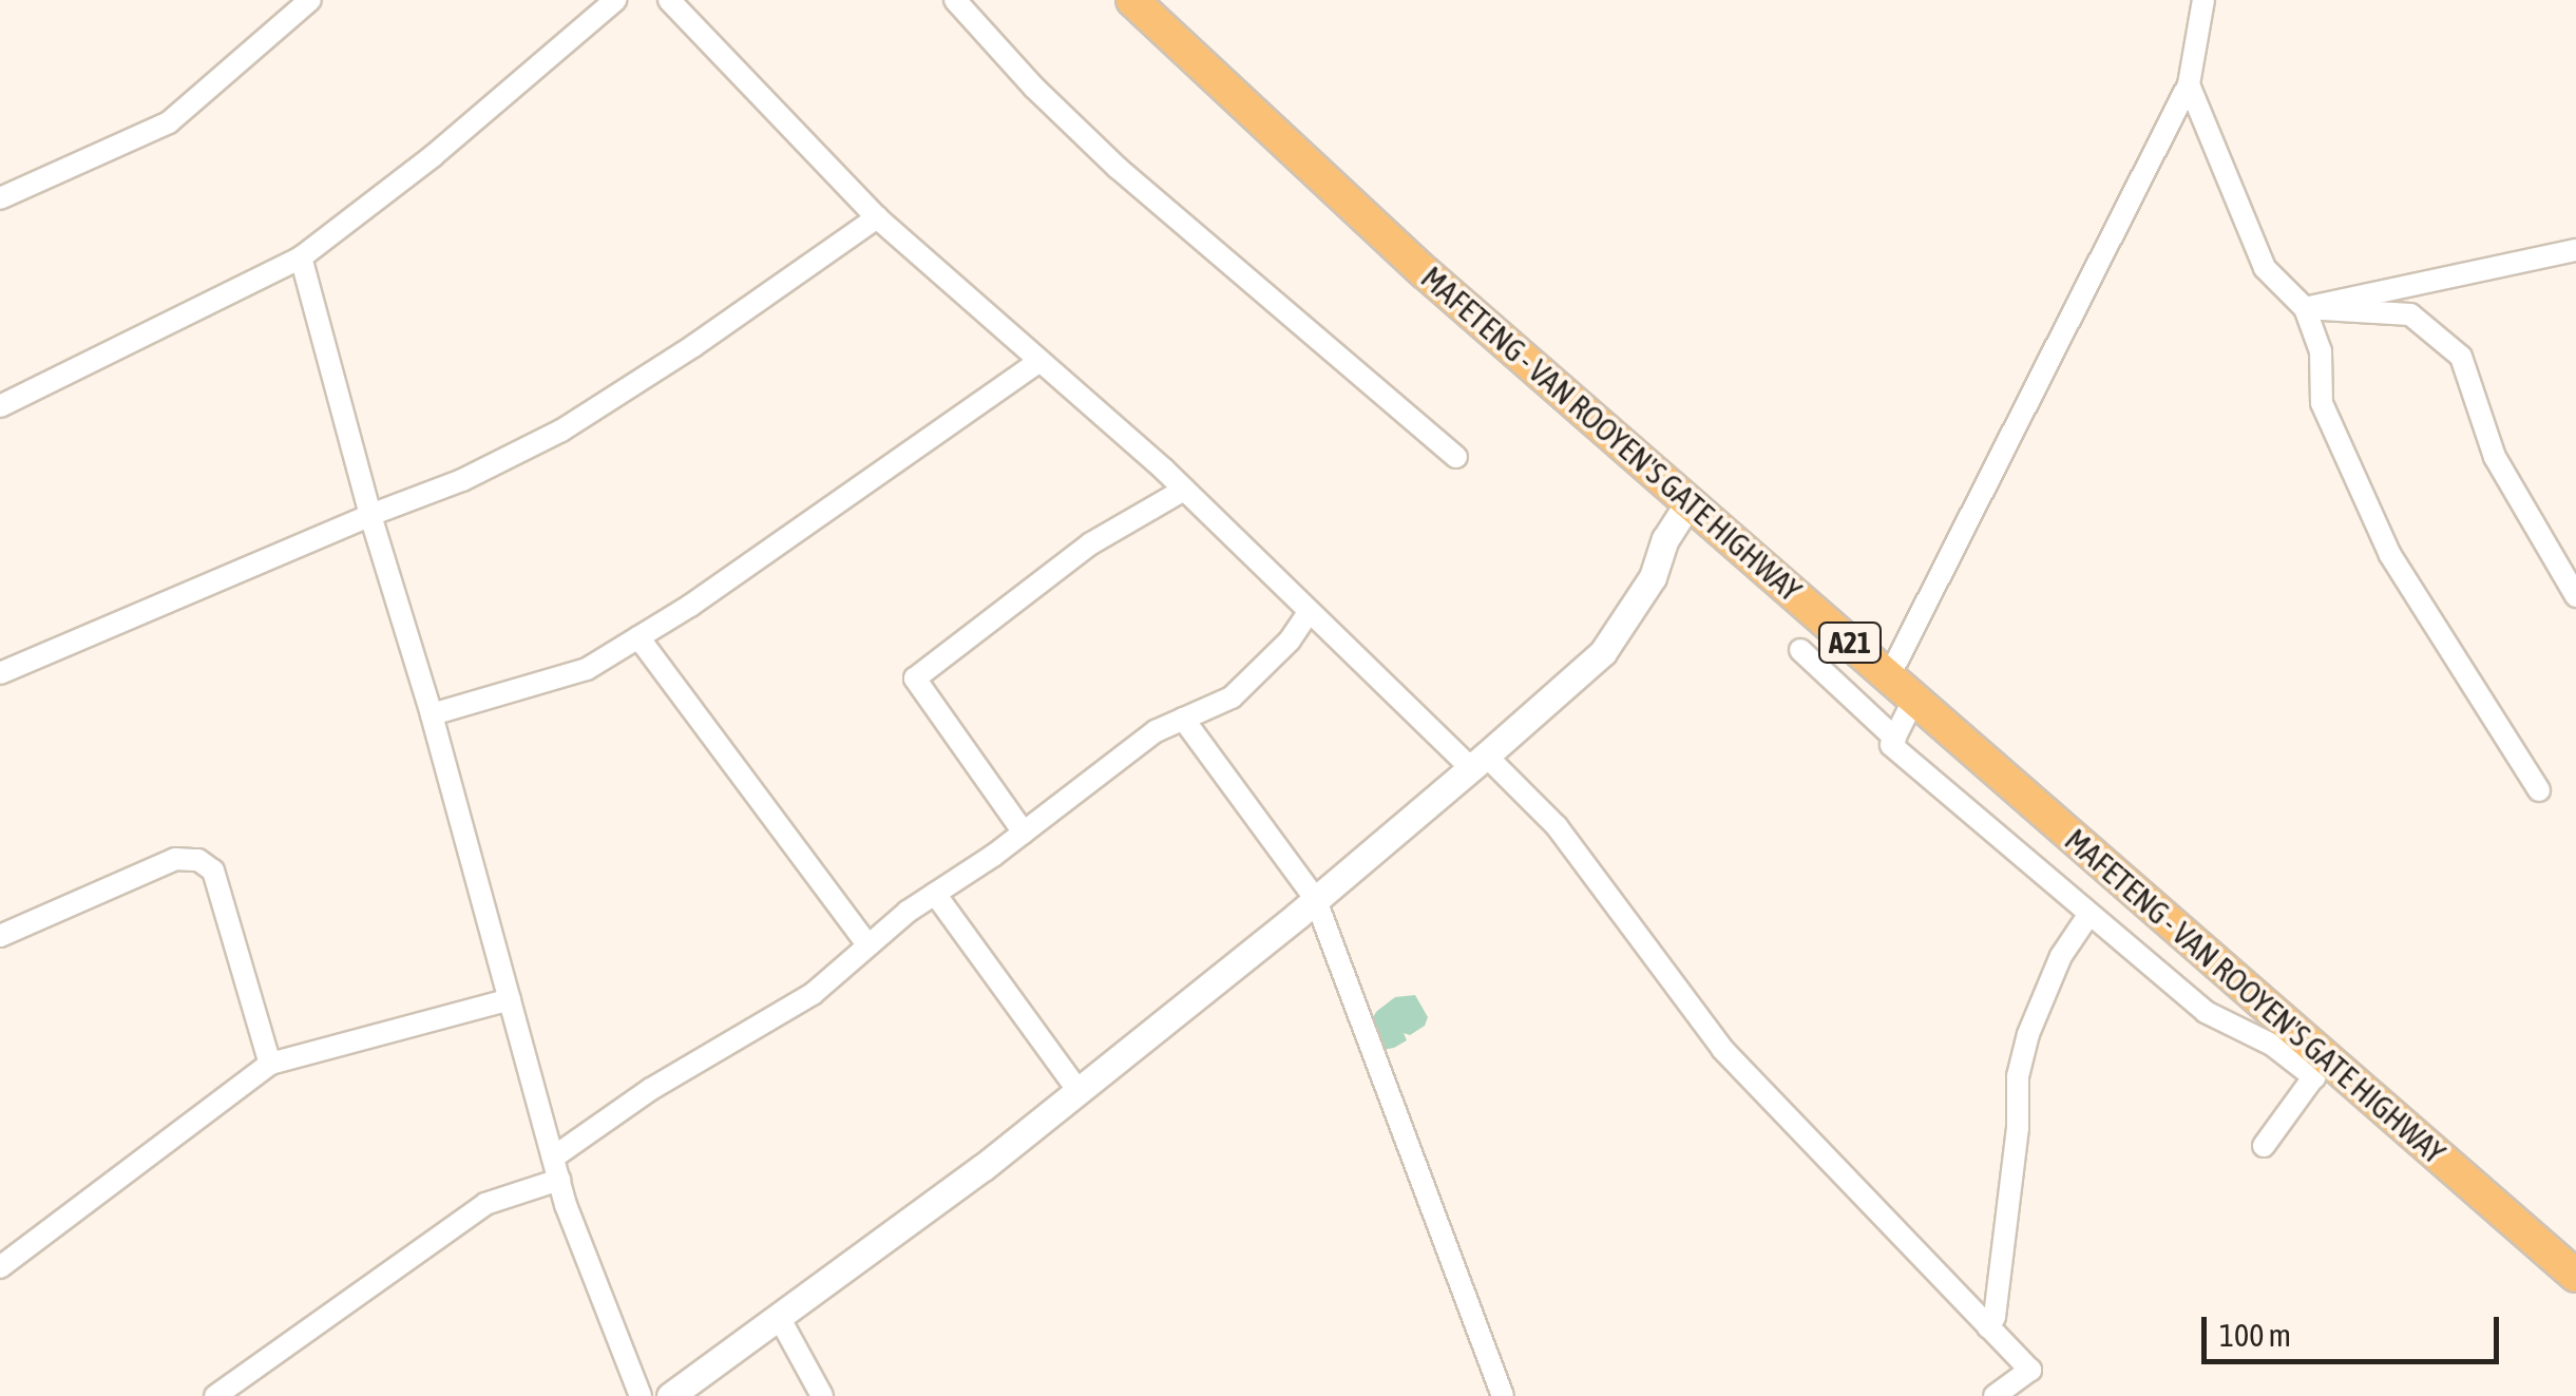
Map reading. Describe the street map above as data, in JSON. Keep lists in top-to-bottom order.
{
  "streets": {
    "main road": ["MAFETENG - VAN ROOYEN'S GATE HIGHWAY", "A21"]
  },
  "scale_bar": "100 m"
}
